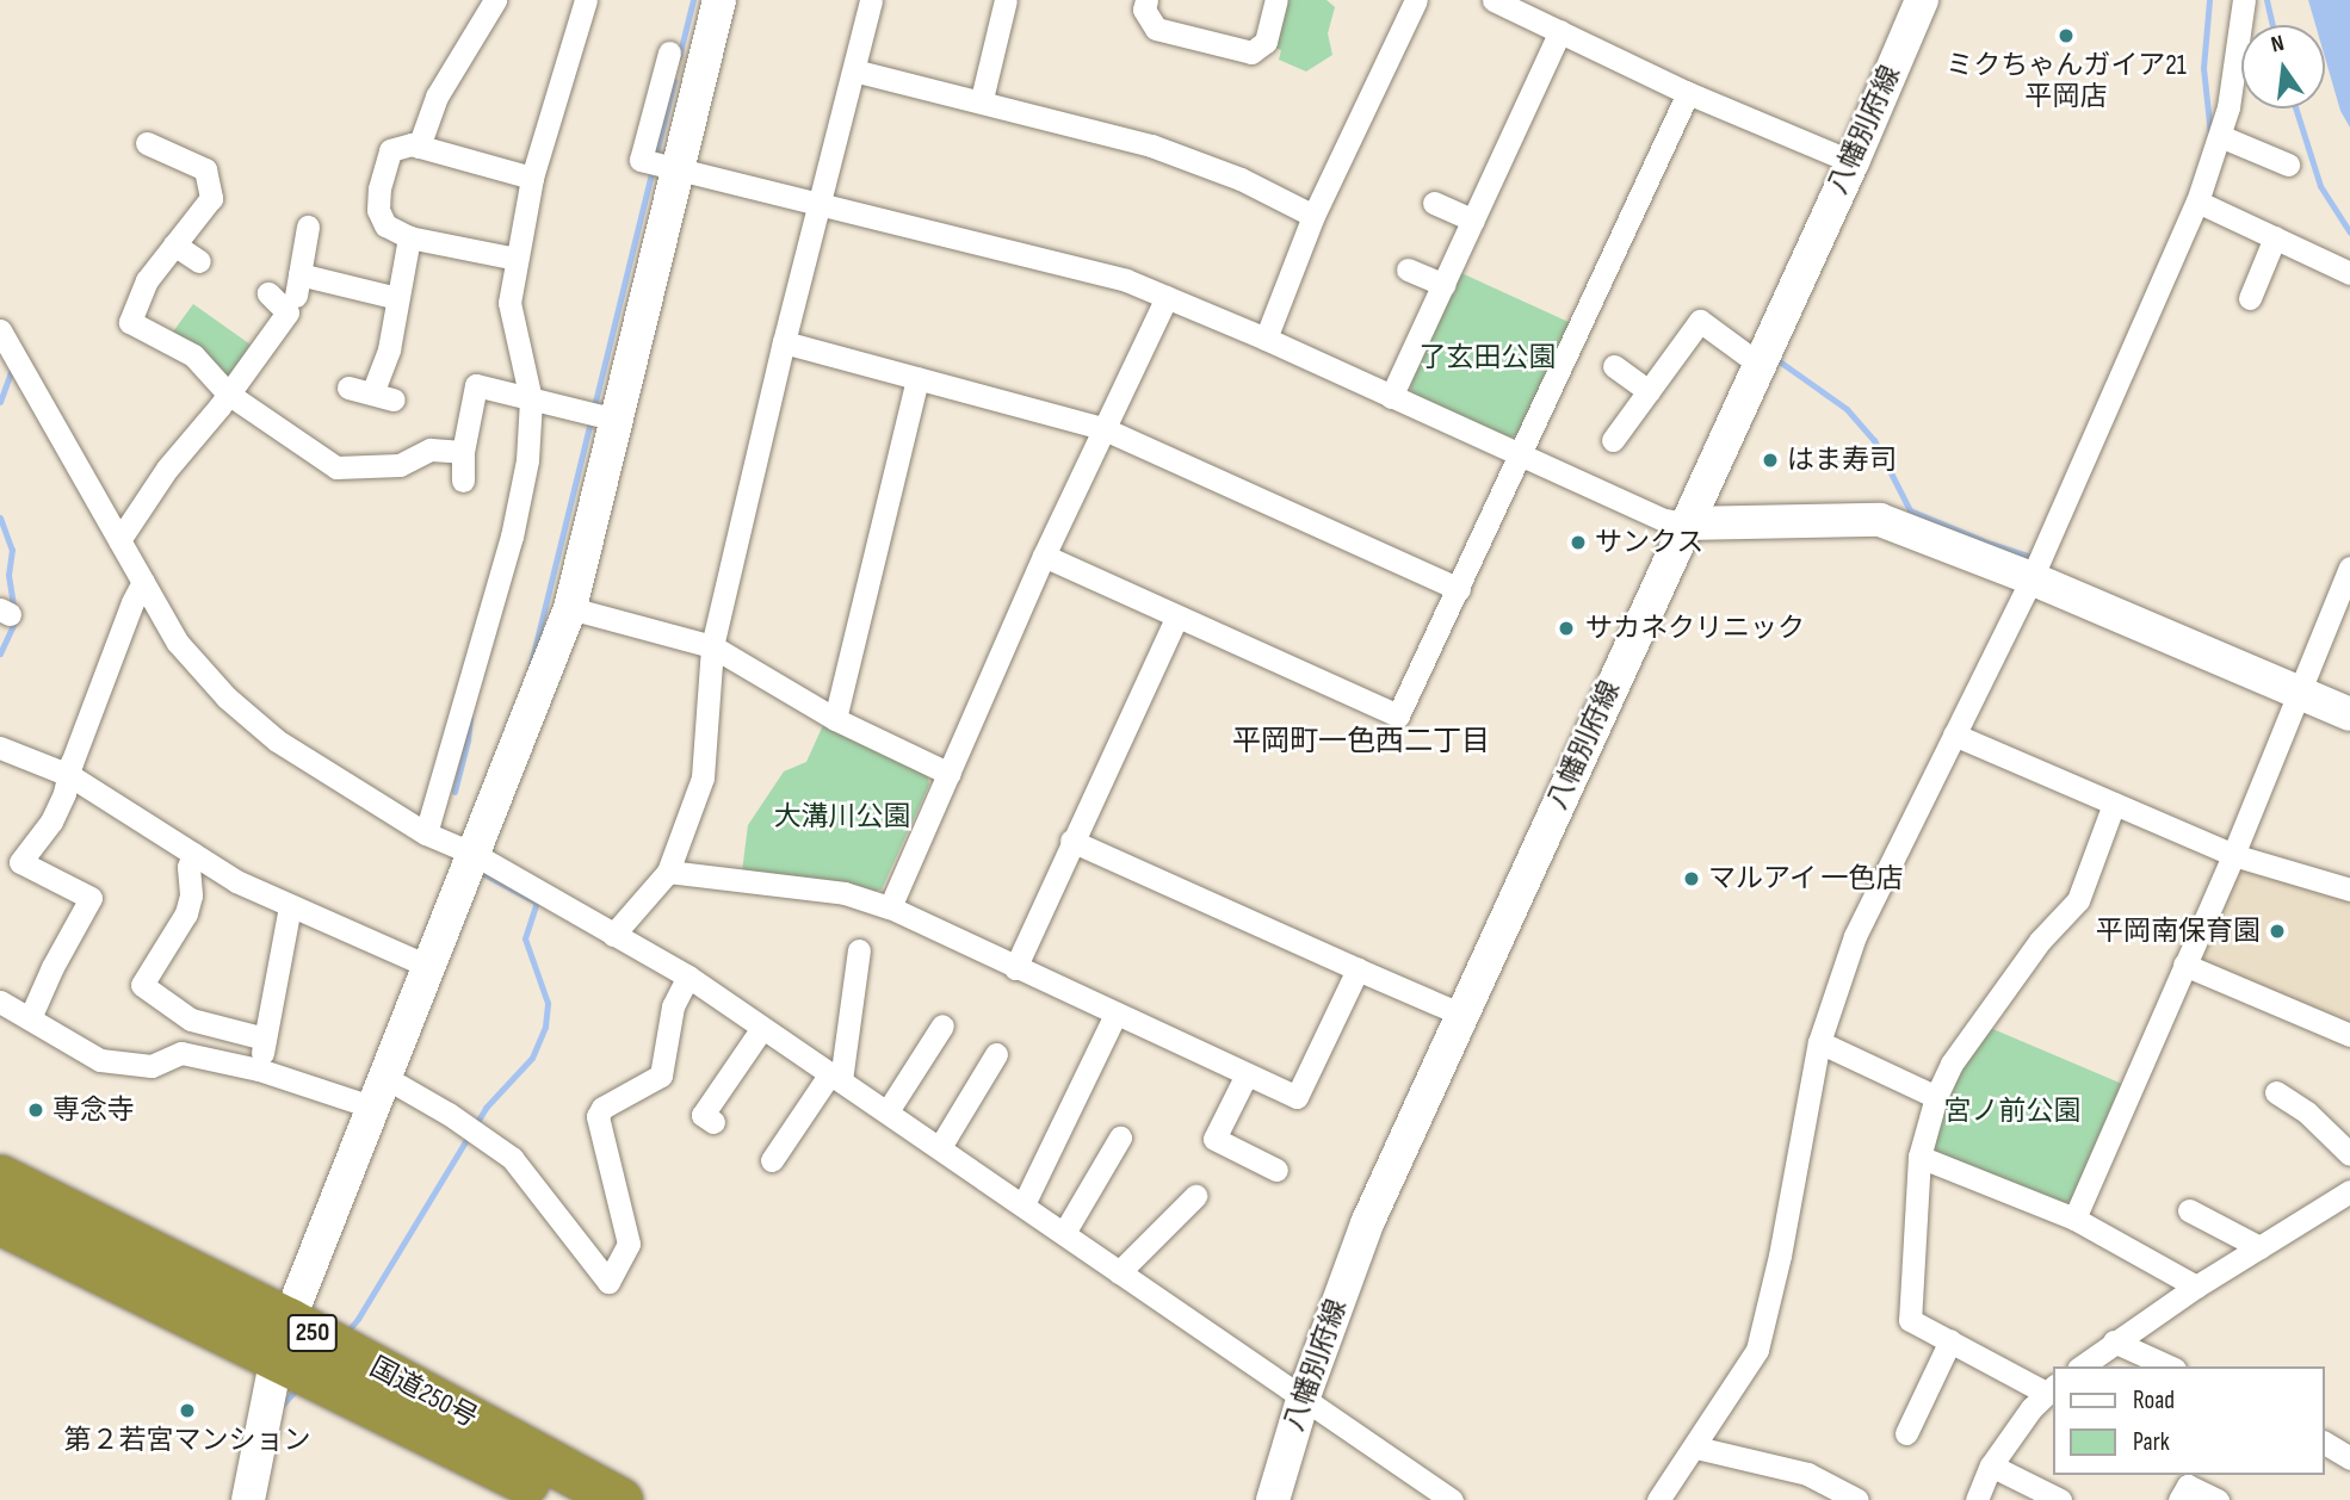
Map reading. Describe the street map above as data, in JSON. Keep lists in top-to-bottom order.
{
  "streets": {
    "highway": ["250", "国道250号"],
    "street": ["八幡別府線"]
  },
  "crossings": [
    ["250", "国道250号"]
  ],
  "districts": ["平岡町一色西二丁目"],
  "parks": ["了玄田公園", "大溝川公園", "宮ノ前公園"],
  "places": [
    "ミクちゃんガイア21 平岡店",
    "はま寿司",
    "サンクス",
    "サカネクリニック",
    "マルアイ 一色店",
    "平岡南保育園",
    "専念寺",
    "第２若宮マンション"
  ],
  "legend": ["Road", "Park"],
  "north": "top"
}
